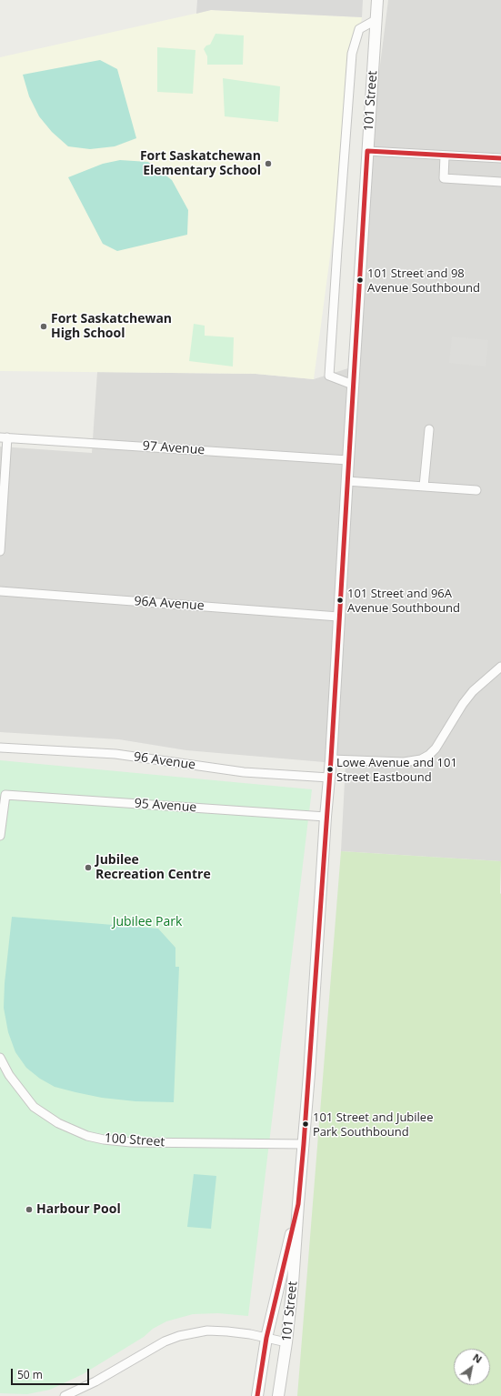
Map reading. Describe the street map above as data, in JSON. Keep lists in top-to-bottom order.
{
  "streets": {
    "street": [
      "101 Street",
      "97 Avenue",
      "96A Avenue",
      "96 Avenue",
      "95 Avenue",
      "100 Street"
    ]
  },
  "crossings": [
    ["101 Street", "97 Avenue"],
    ["101 Street", "96A Avenue"],
    ["101 Street", "96 Avenue"],
    ["101 Street", "95 Avenue"],
    ["101 Street", "100 Street"]
  ],
  "parks": ["Jubilee Park"],
  "places": [
    "Fort Saskatchewan Elementary School",
    "101 Street and 98 Avenue Southbound",
    "Fort Saskatchewan High School",
    "101 Street and 96A Avenue Southbound",
    "Lowe Avenue and 101 Street Eastbound",
    "Jubilee Recreation Centre",
    "101 Street and Jubilee Park Southbound",
    "Harbour Pool"
  ],
  "scale_bar": "50 m",
  "north": "top right"
}
